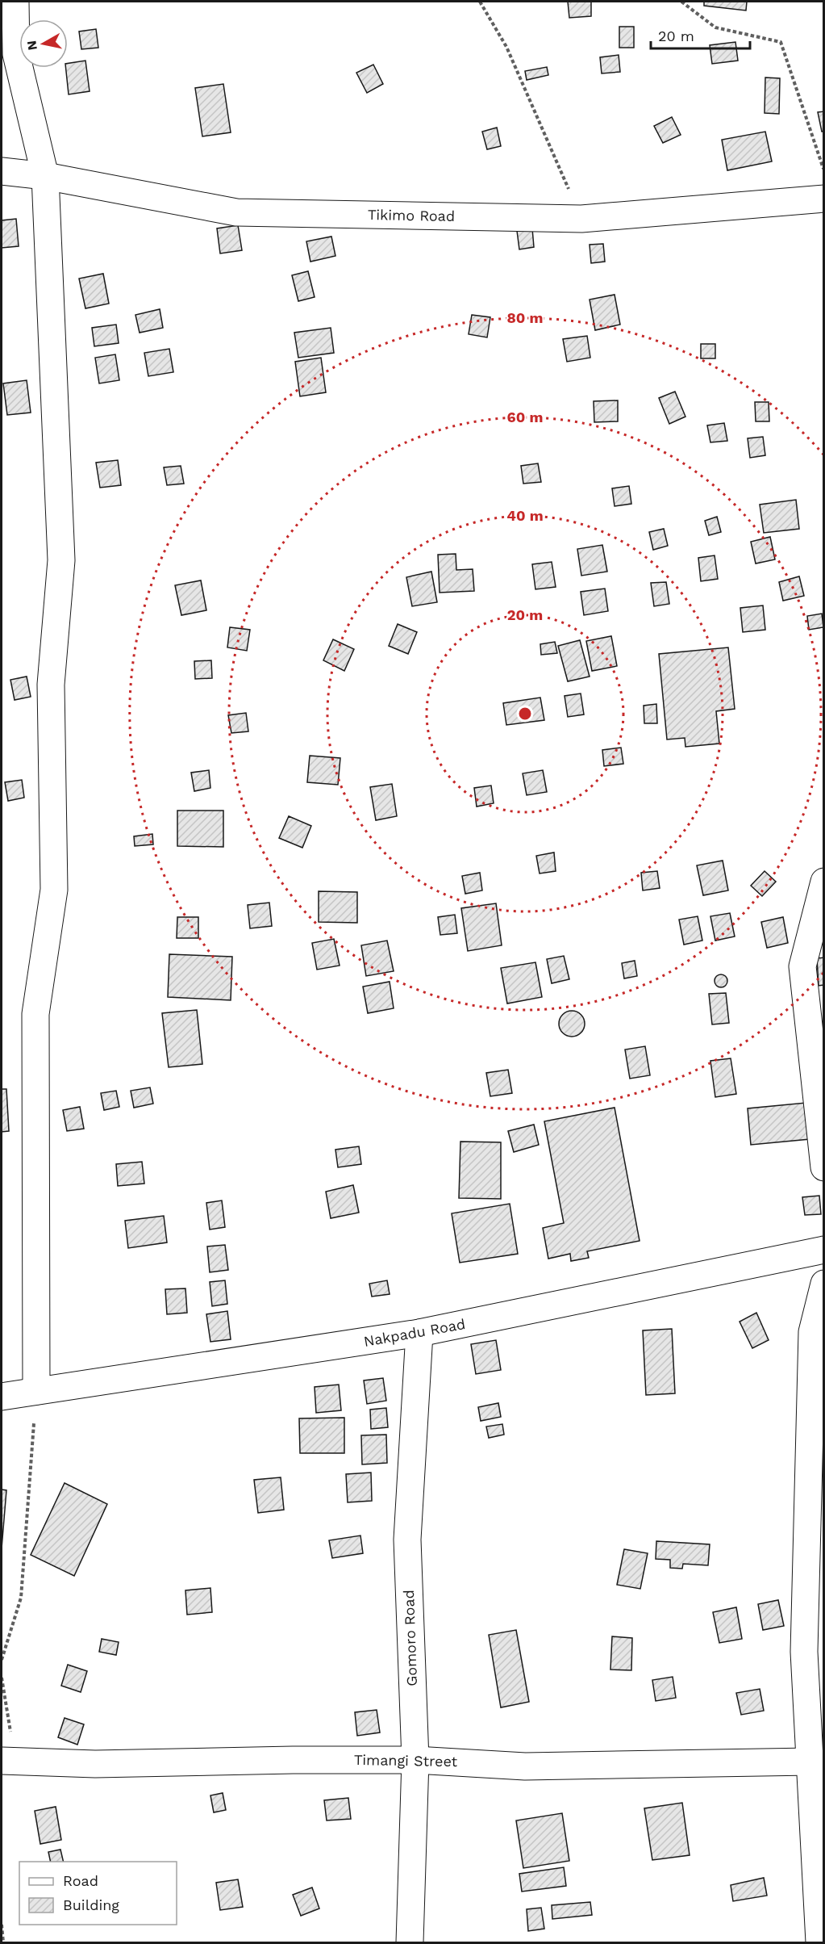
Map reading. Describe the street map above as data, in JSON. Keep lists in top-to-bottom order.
{
  "streets": {
    "street": [
      "Tikimo Road",
      "Nakpadu Road",
      "Gomoro Road",
      "Timangi Street"
    ]
  },
  "crossings": [
    ["Nakpadu Road", "Gomoro Road"],
    ["Gomoro Road", "Timangi Street"]
  ],
  "legend": ["Road", "Building"],
  "scale_bar": "20 m",
  "north": "left",
  "rings": [
    "80 m",
    "60 m",
    "40 m",
    "20 m"
  ]
}
